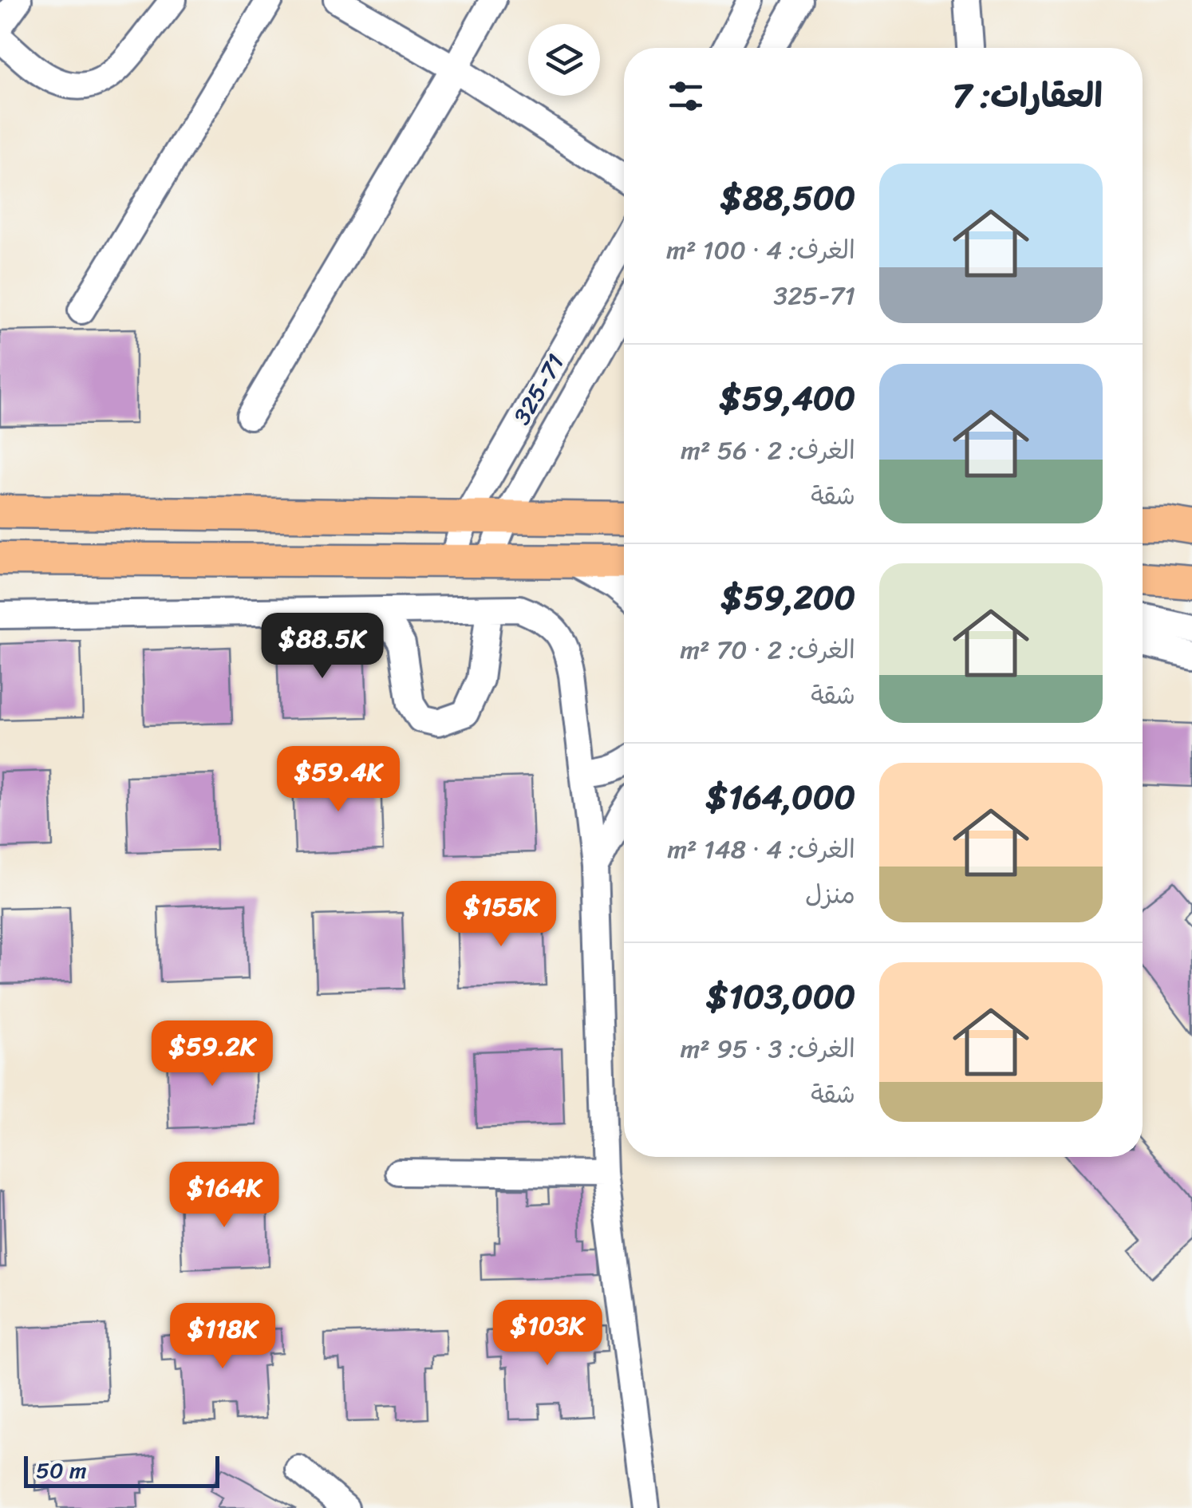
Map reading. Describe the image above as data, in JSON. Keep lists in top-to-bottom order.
{
  "streets": {
    "street": ["325-71"]
  },
  "scale_bar": "50 m",
  "page": {
    "heading": "العقارات: 7",
    "list": [
      {
        "name": "$88,500",
        "note": "الغرف: 4 · 100 m² · 325-71"
      },
      {
        "name": "$59,400",
        "note": "الغرف: 2 · 56 m² · شقة"
      },
      {
        "name": "$59,200",
        "note": "الغرف: 2 · 70 m² · شقة"
      },
      {
        "name": "$164,000",
        "note": "الغرف: 4 · 148 m² · منزل"
      },
      {
        "name": "$103,000",
        "note": "الغرف: 3 · 95 m² · شقة"
      }
    ],
    "price": [
      "$88.5K",
      "$59.4K",
      "$155K",
      "$59.2K",
      "$164K",
      "$103K",
      "$118K"
    ],
    "scale": "50 m"
  }
}
